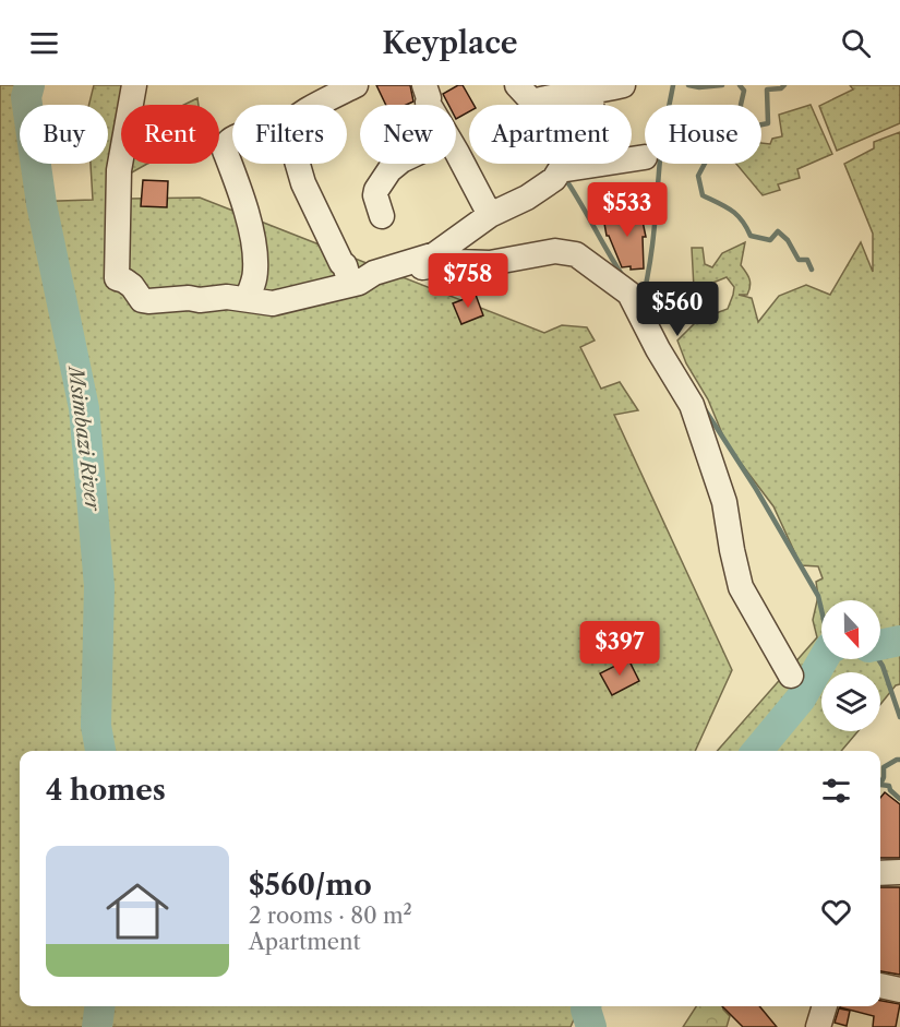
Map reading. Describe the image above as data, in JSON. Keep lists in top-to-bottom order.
{
  "water": ["Msimbazi River"],
  "north": "bottom",
  "page": {
    "header": "Keyplace",
    "chip": [
      "Buy",
      "Rent",
      "Filters",
      "New",
      "Apartment",
      "House"
    ],
    "price": [
      "$533",
      "$758",
      "$560",
      "$397"
    ],
    "heading": "4 homes",
    "list": [
      {
        "name": "$560/mo",
        "note": "2 rooms · 80 m² · Apartment"
      }
    ]
  }
}
